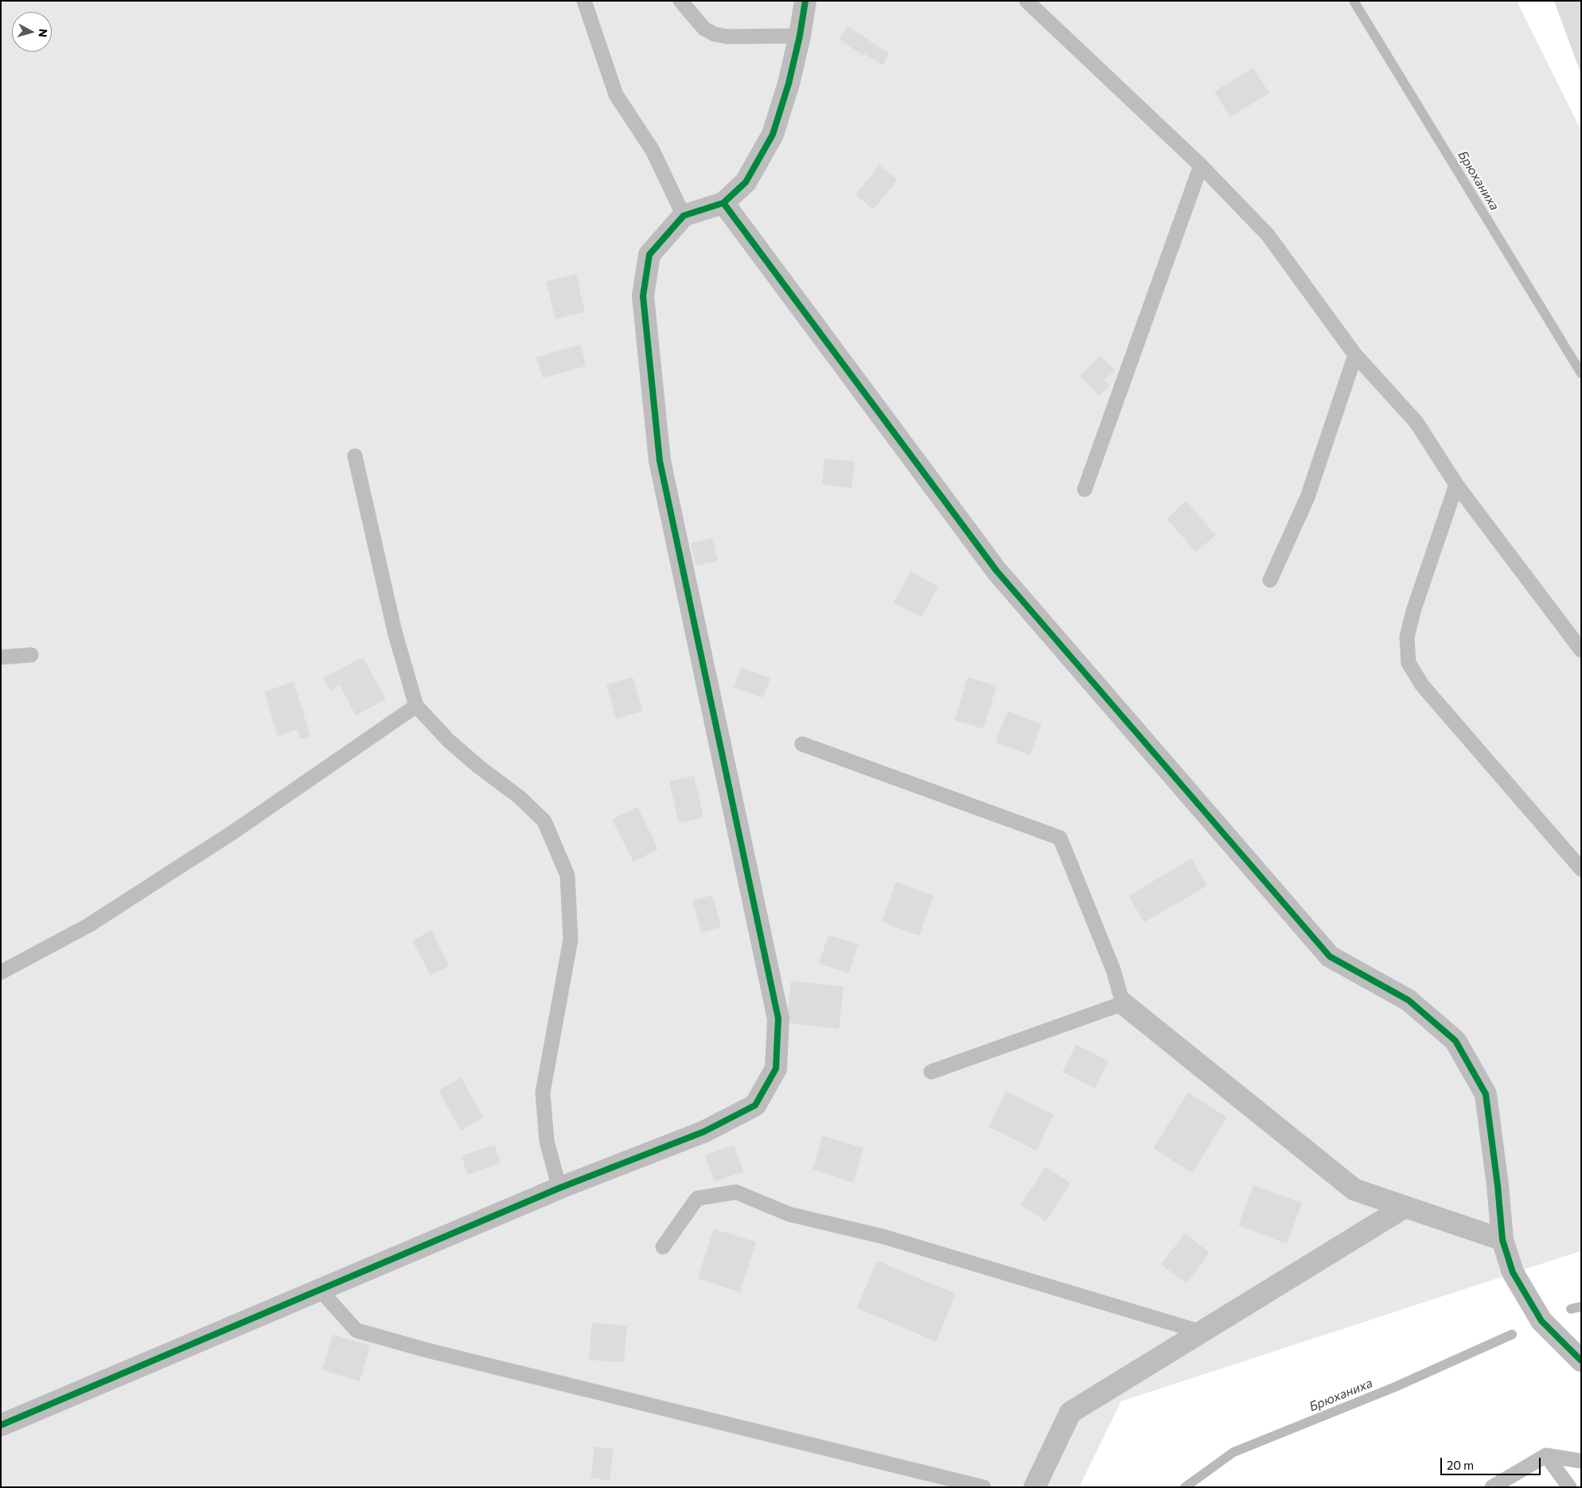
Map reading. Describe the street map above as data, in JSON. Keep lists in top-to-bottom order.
{
  "water": ["Брюханиха"],
  "scale_bar": "20 m",
  "north": "right"
}
